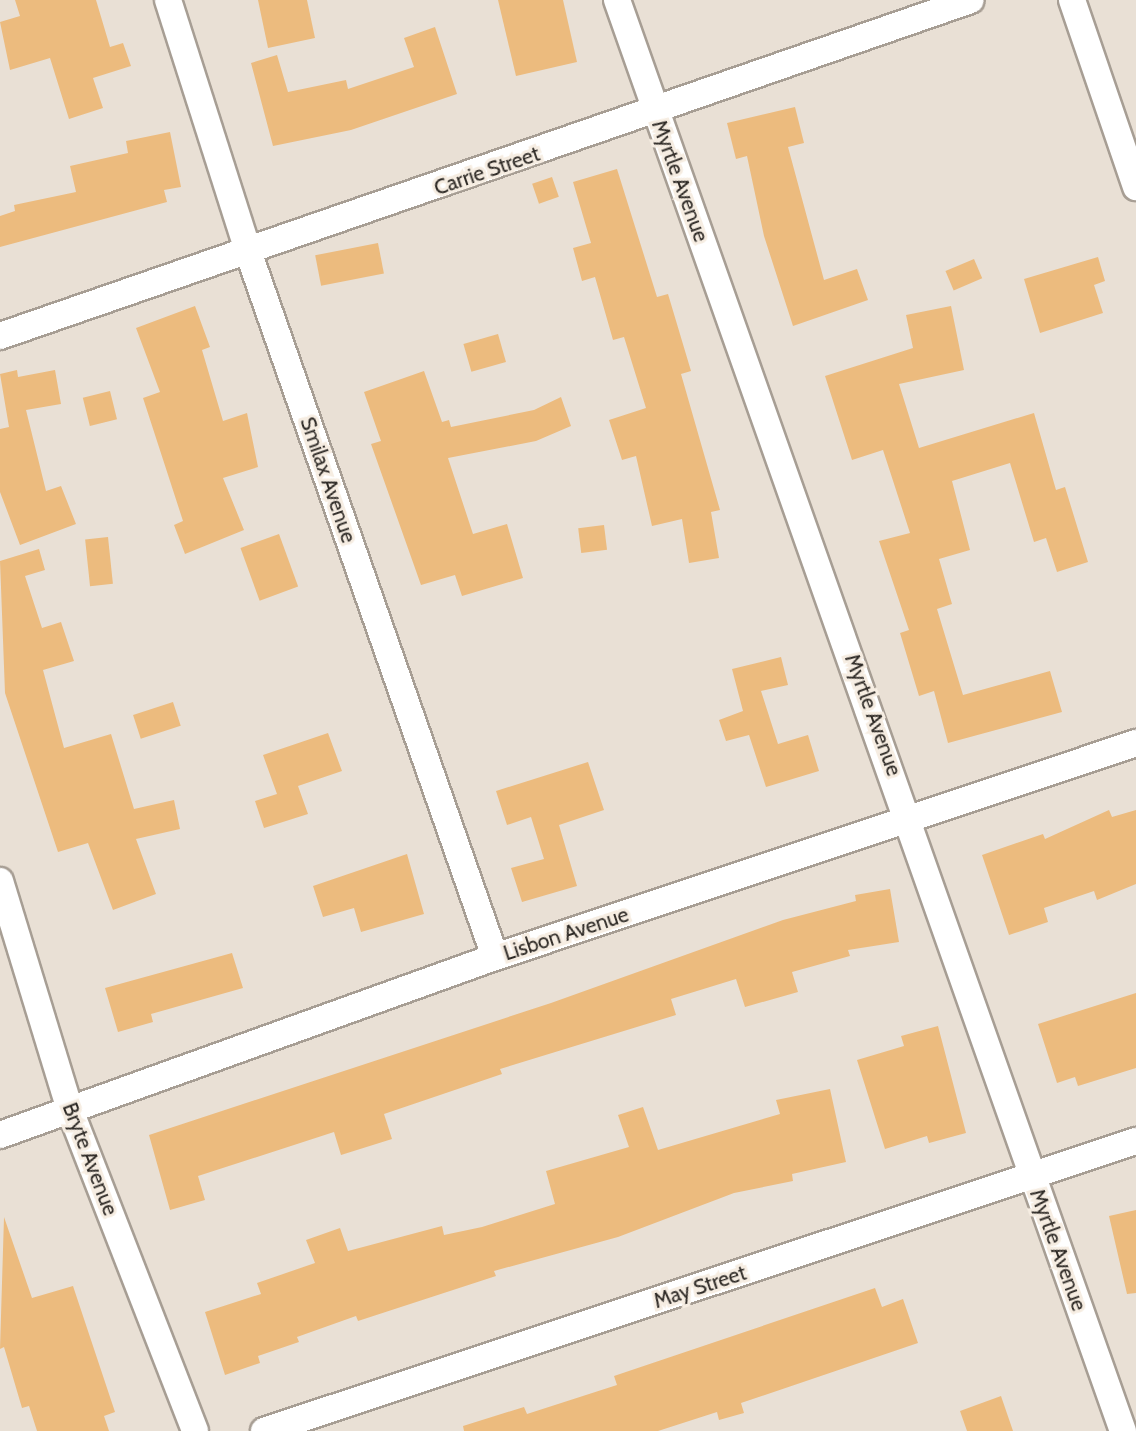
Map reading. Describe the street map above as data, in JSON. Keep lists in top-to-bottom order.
{
  "streets": {
    "street": [
      "Carrie Street",
      "Myrtle Avenue",
      "Smilax Avenue",
      "Lisbon Avenue",
      "Bryte Avenue",
      "May Street"
    ]
  },
  "crossings": [
    ["Carrie Street", "Myrtle Avenue"],
    ["Carrie Street", "Smilax Avenue"],
    ["Myrtle Avenue", "Lisbon Avenue"],
    ["Myrtle Avenue", "May Street"],
    ["Smilax Avenue", "Lisbon Avenue"],
    ["Lisbon Avenue", "Bryte Avenue"]
  ]
}
